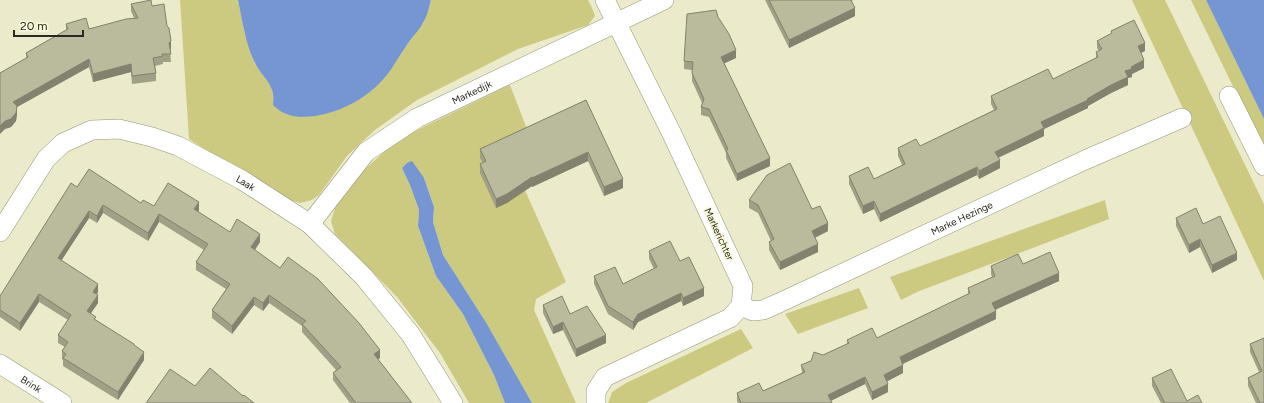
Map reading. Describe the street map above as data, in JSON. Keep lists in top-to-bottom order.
{
  "streets": {
    "street": [
      "Markedijk",
      "Laak",
      "Marke Hezinge",
      "Markerichter",
      "Brink"
    ]
  },
  "crossings": [
    ["Markedijk", "Laak"],
    ["Markedijk", "Markerichter"],
    ["Marke Hezinge", "Markerichter"]
  ],
  "scale_bar": "20 m"
}
